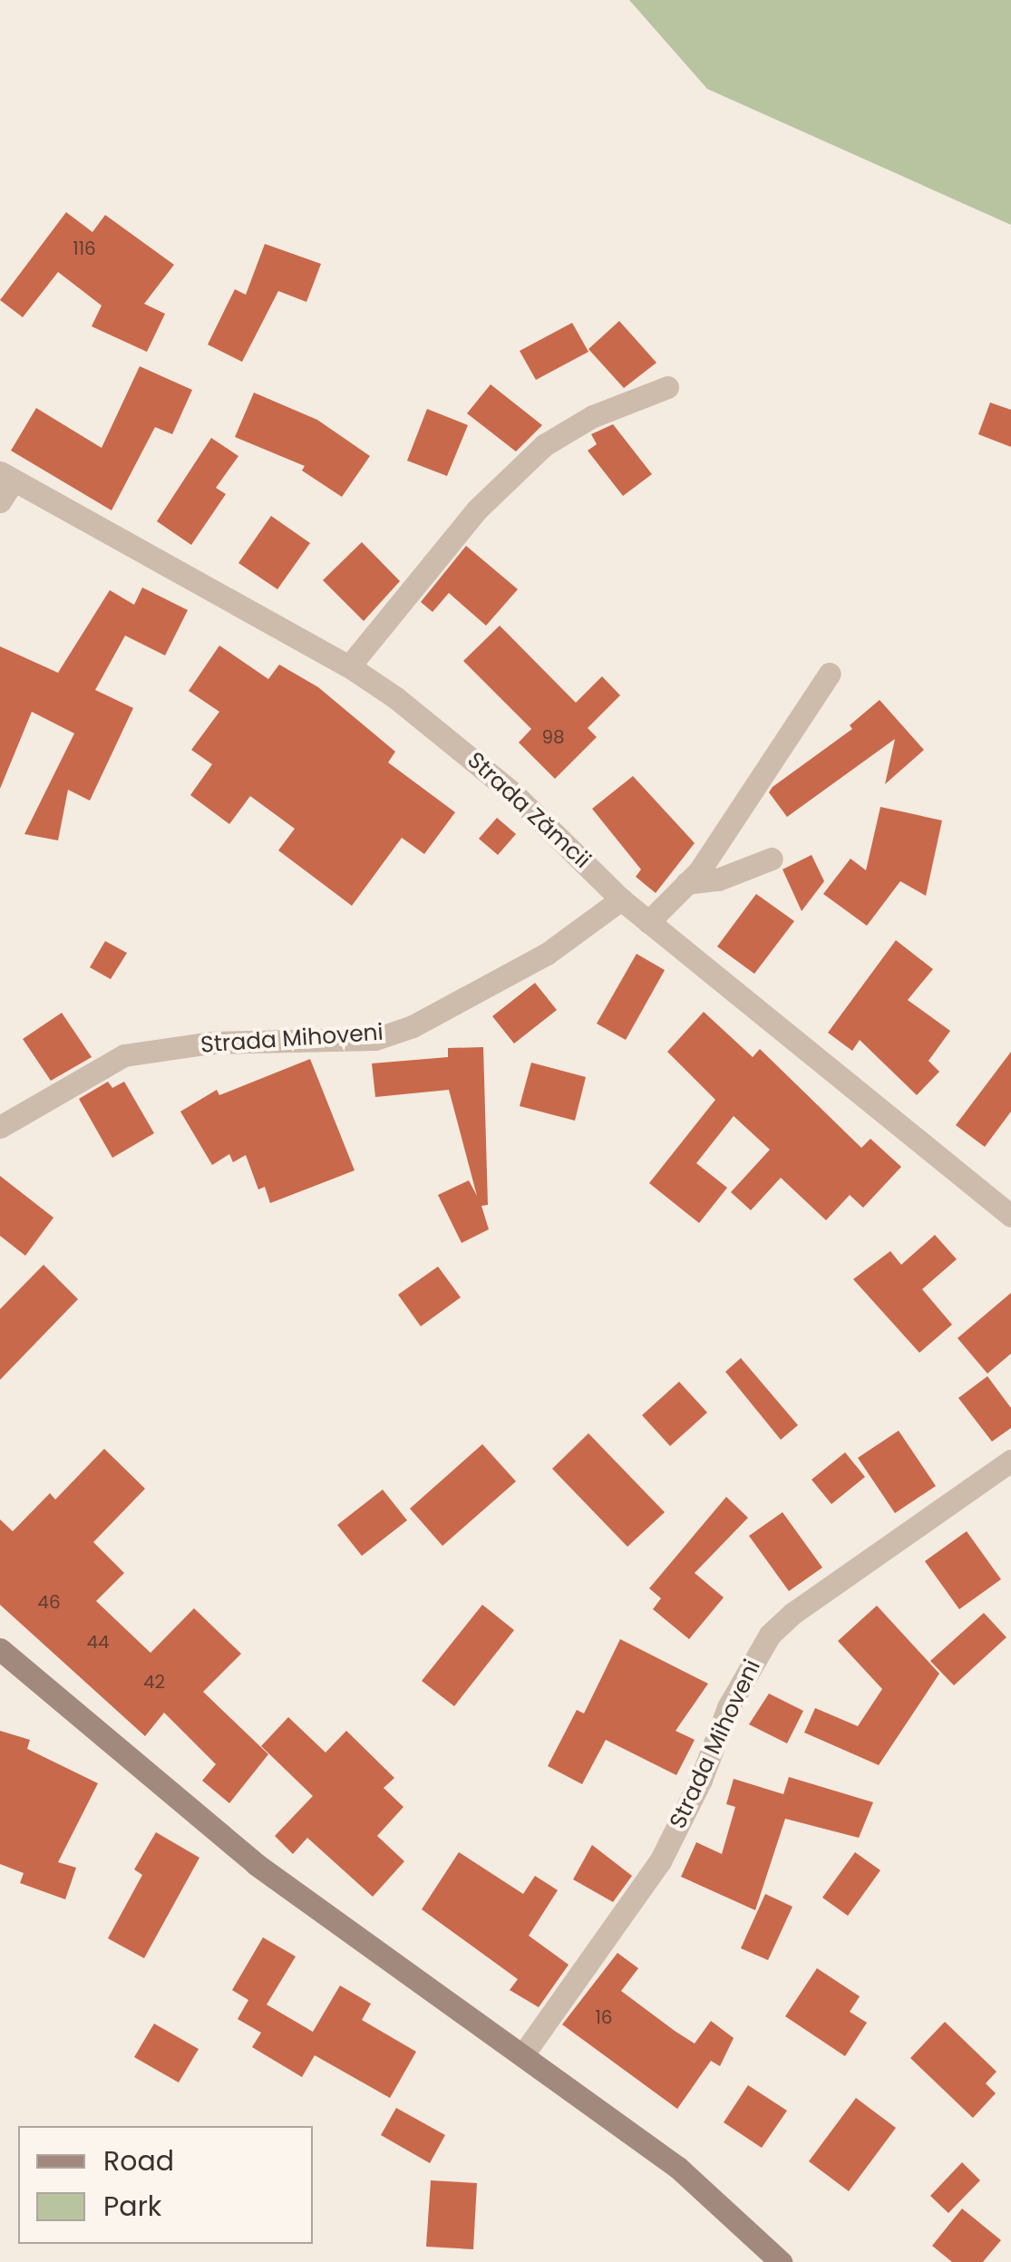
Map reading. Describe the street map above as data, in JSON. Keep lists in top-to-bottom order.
{
  "streets": {
    "street": ["Strada Zămcii", "Strada Mihoveni"]
  },
  "crossings": [
    ["Strada Zămcii", "Strada Mihoveni"]
  ],
  "house_numbers": [
    "116",
    "98",
    "46",
    "44",
    "42",
    "16"
  ],
  "legend": ["Road", "Park"]
}
